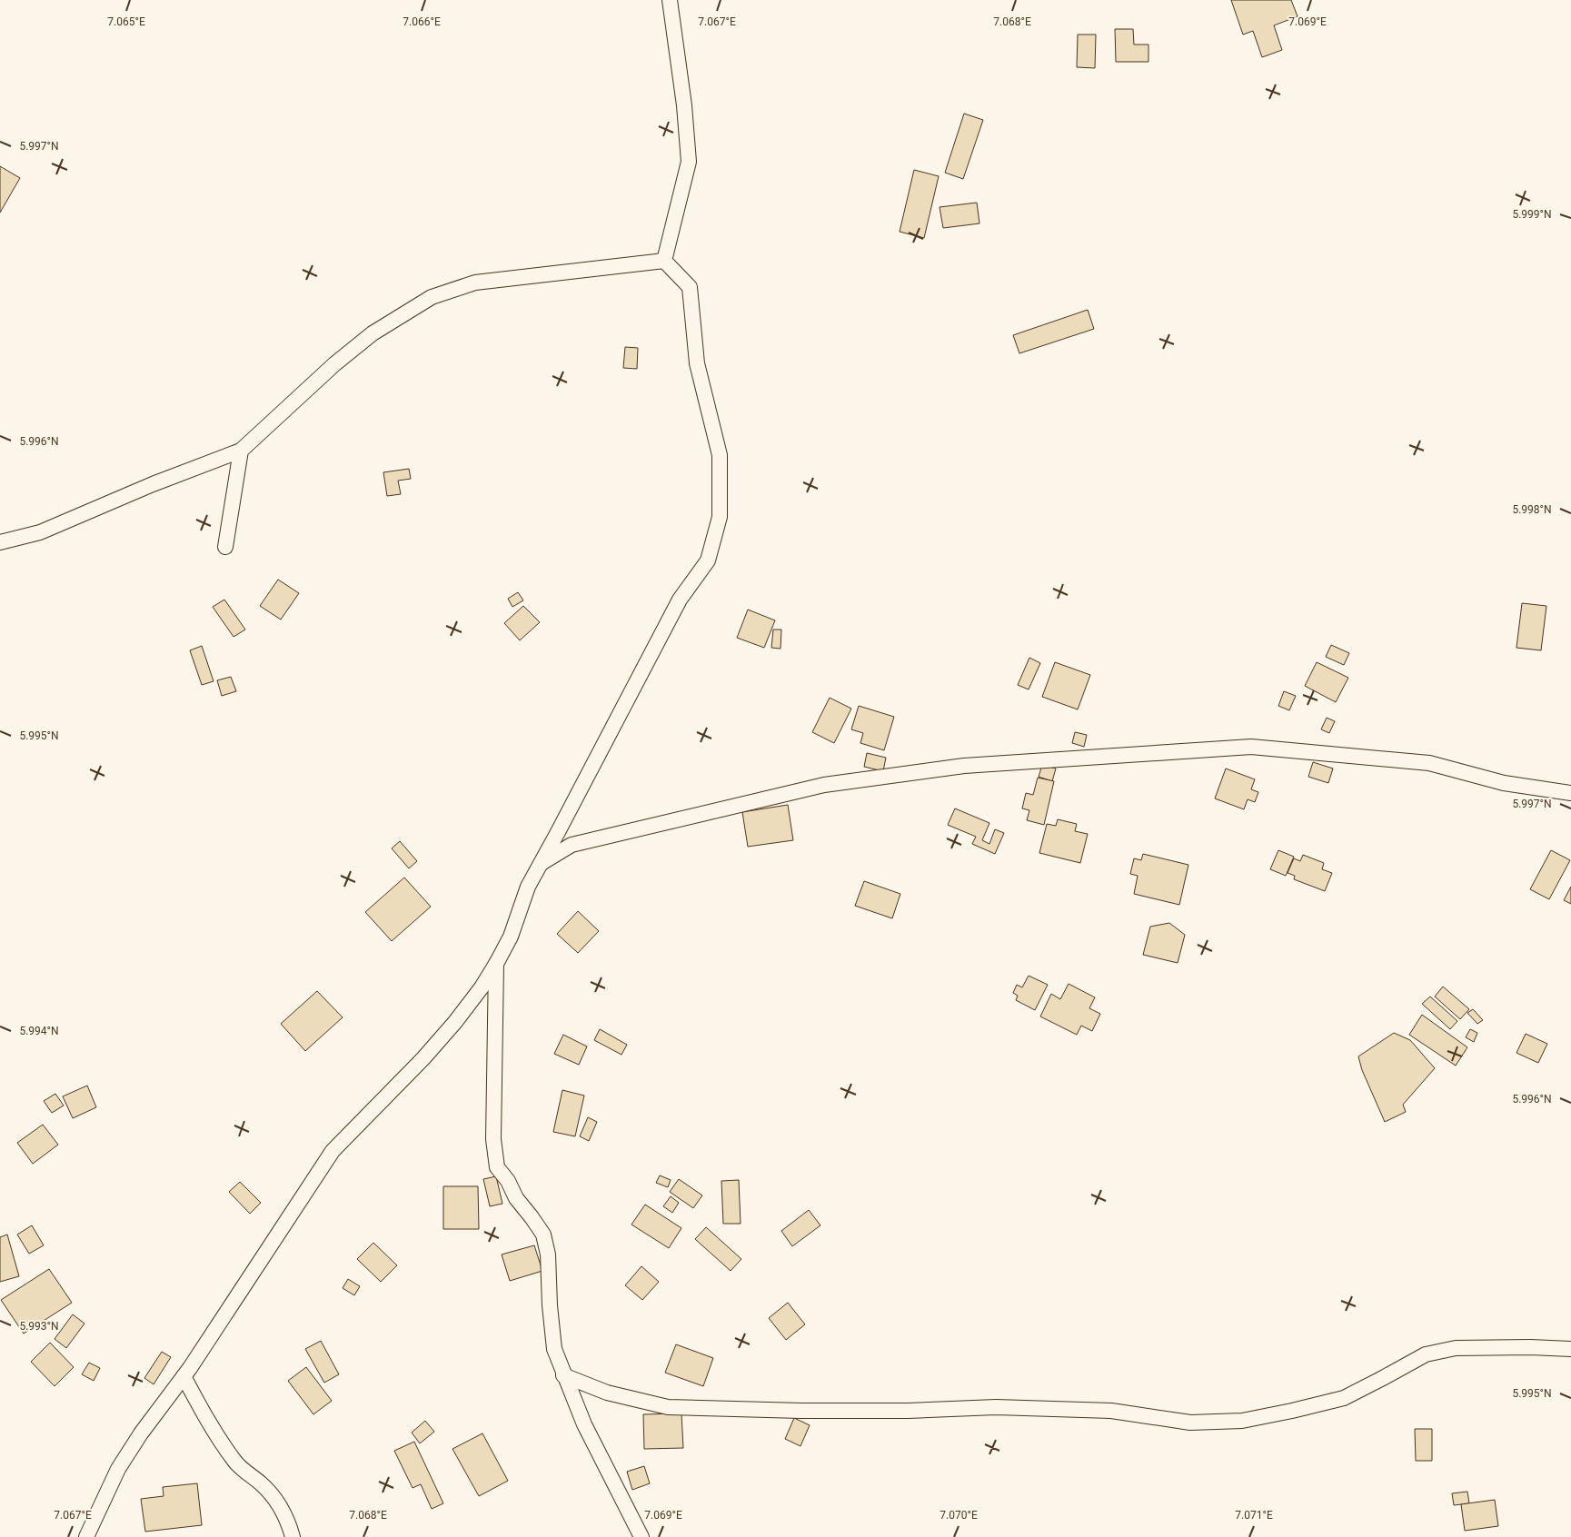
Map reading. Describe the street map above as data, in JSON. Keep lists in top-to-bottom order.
{
  "coordinates": [
    "7.065°E",
    "7.066°E",
    "7.067°E",
    "7.068°E",
    "7.069°E",
    "5.997°N",
    "5.999°N",
    "5.996°N",
    "5.998°N",
    "5.995°N",
    "5.994°N",
    "5.993°N",
    "7.070°E",
    "7.071°E"
  ]
}
